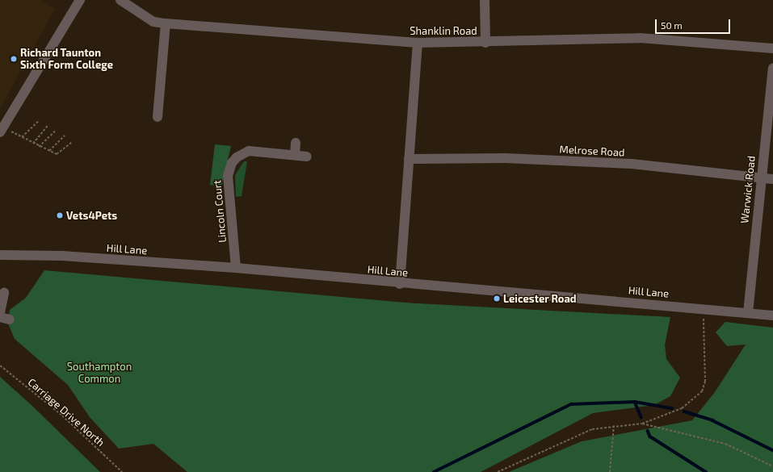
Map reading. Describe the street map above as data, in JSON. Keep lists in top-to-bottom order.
{
  "streets": {
    "street": [
      "Shanklin Road",
      "Melrose Road",
      "Warwick Road",
      "Lincoln Court",
      "Hill Lane"
    ],
    "path": ["Carriage Drive North"]
  },
  "crossings": [
    ["Melrose Road", "Warwick Road"],
    ["Warwick Road", "Hill Lane"],
    ["Lincoln Court", "Hill Lane"]
  ],
  "parks": ["Southampton Common"],
  "places": ["Richard Taunton Sixth Form College", "Vets4Pets", "Leicester Road"],
  "scale_bar": "50 m"
}
